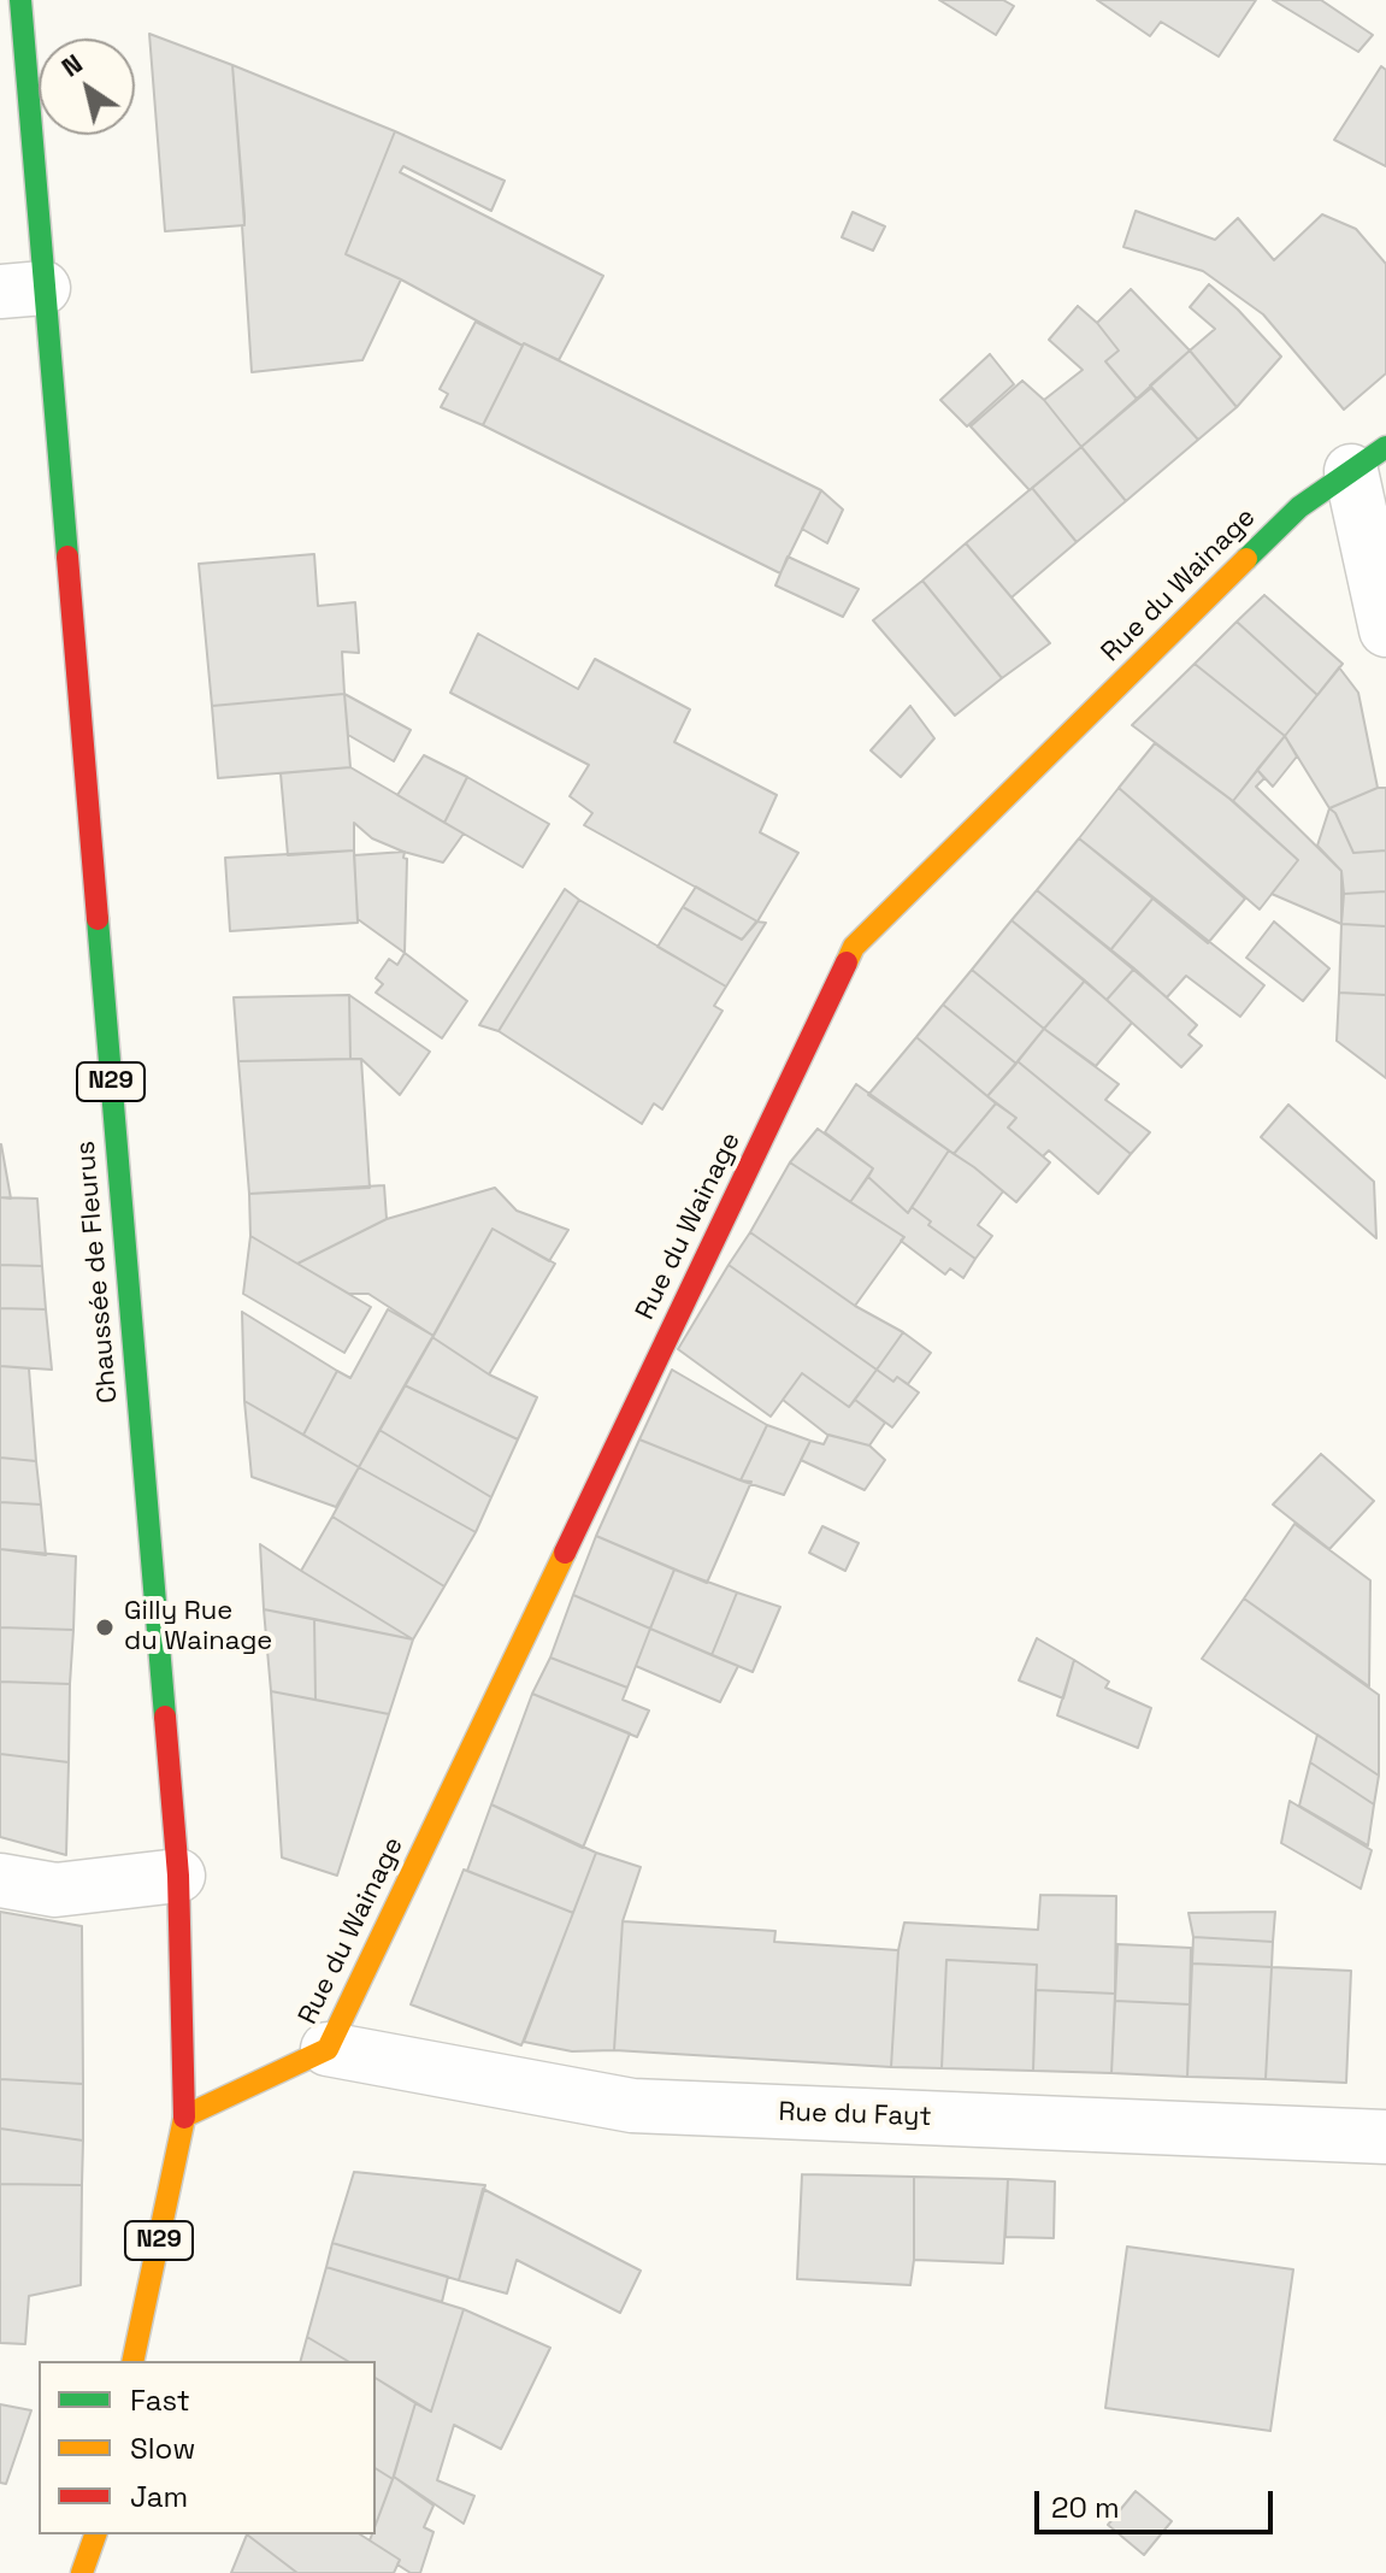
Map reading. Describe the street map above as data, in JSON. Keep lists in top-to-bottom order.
{
  "streets": {
    "main road": ["Rue du Wainage", "N29", "Chaussée de Fleurus"],
    "street": ["Rue du Fayt"]
  },
  "crossings": [
    ["Rue du Wainage", "Chaussée de Fleurus"],
    ["Rue du Wainage", "Rue du Fayt"]
  ],
  "places": ["Gilly Rue du Wainage"],
  "legend": ["Fast", "Slow", "Jam"],
  "scale_bar": "20 m",
  "north": "top left"
}
